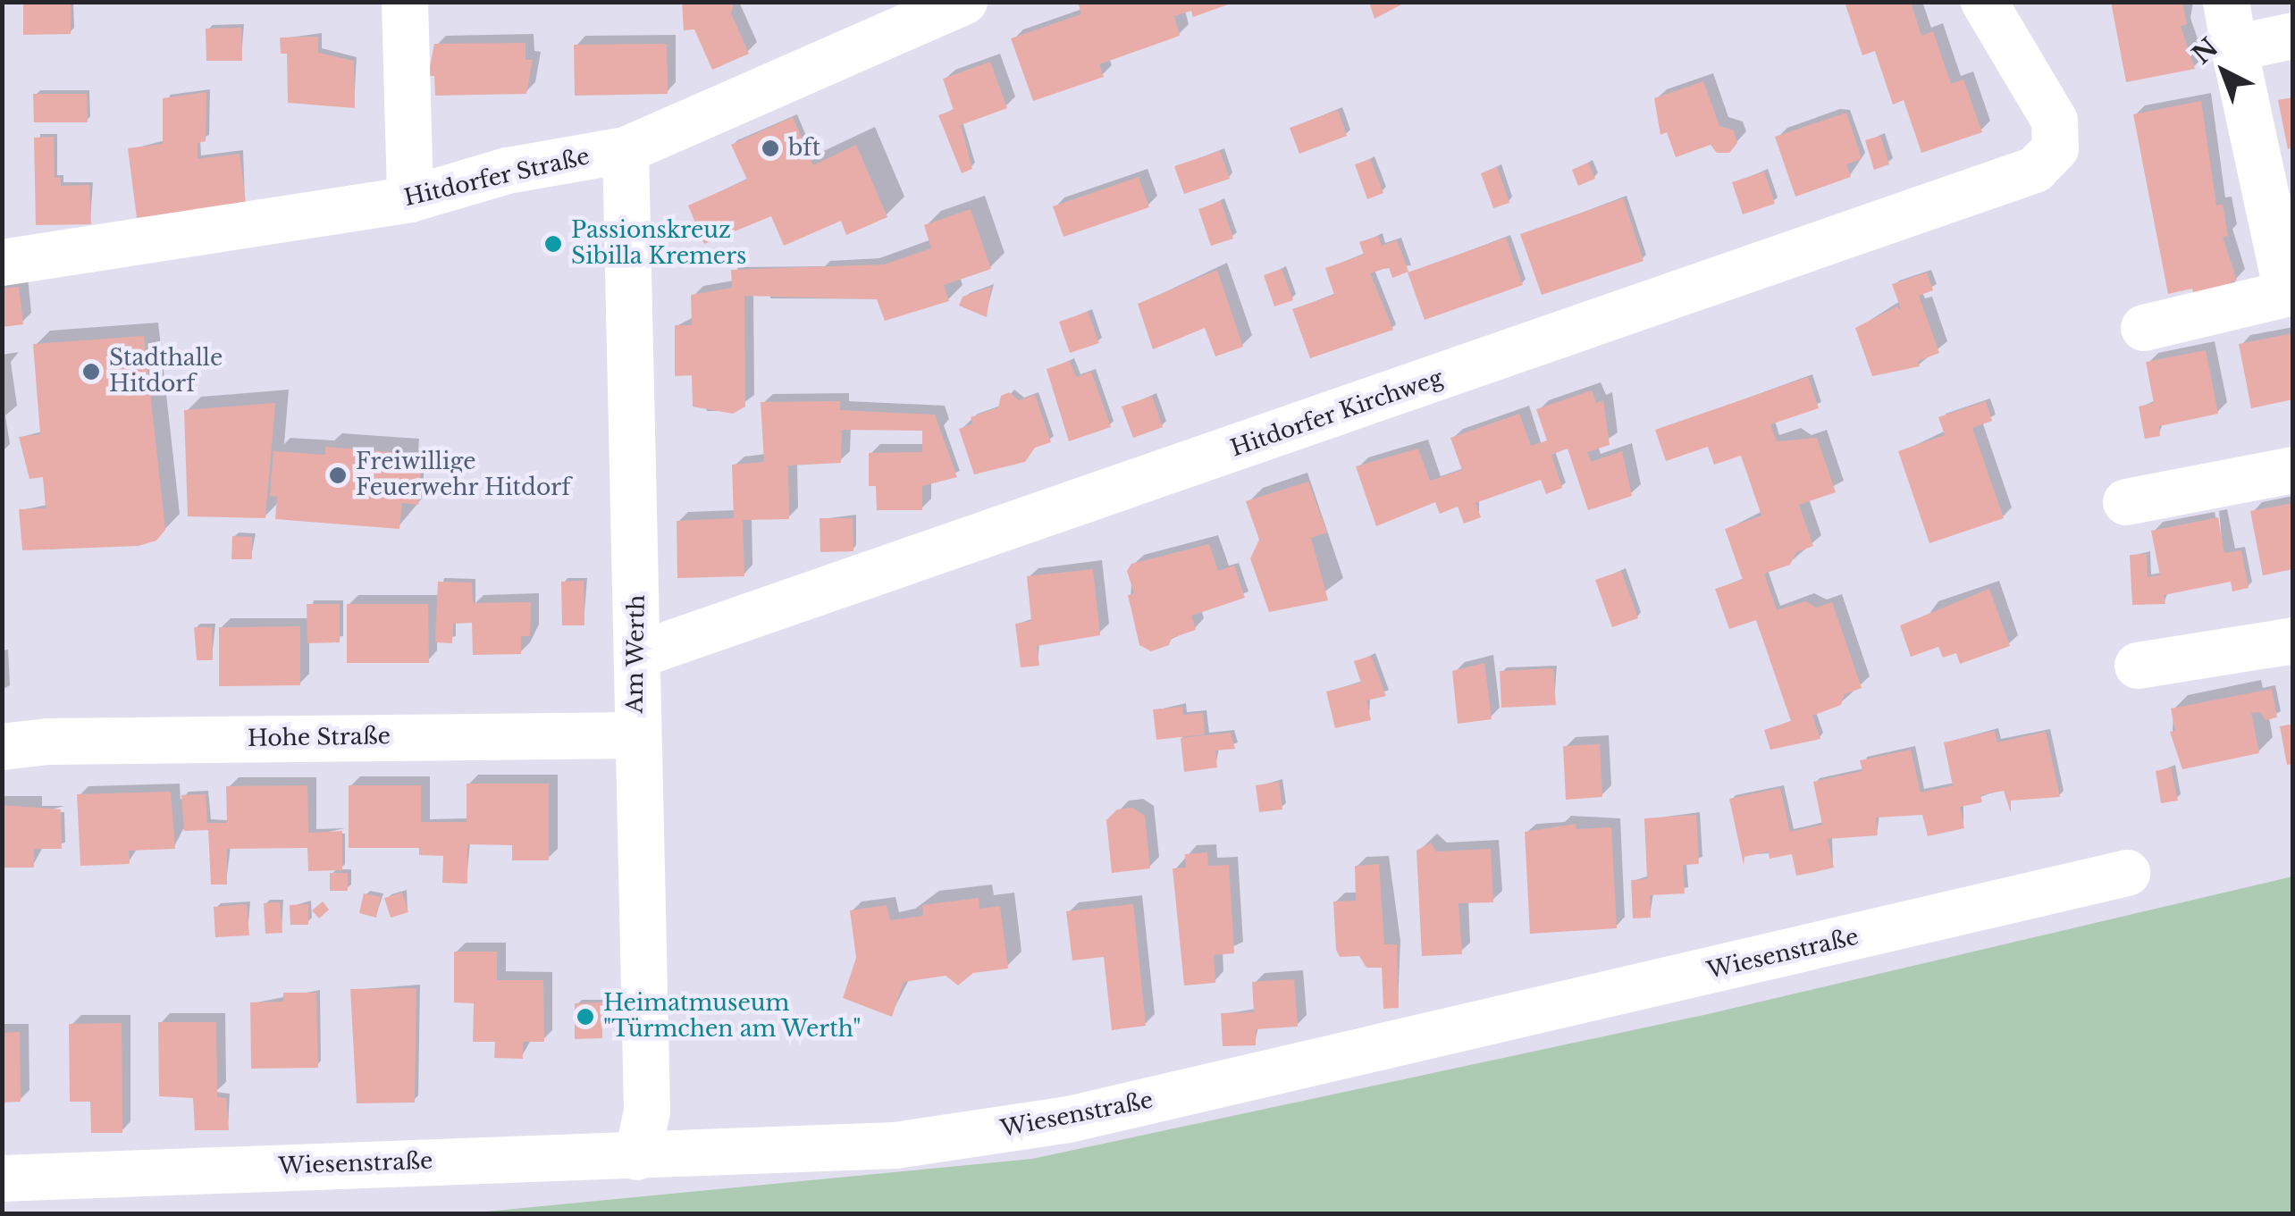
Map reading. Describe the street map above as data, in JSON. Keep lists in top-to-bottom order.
{
  "streets": {
    "street": [
      "Hitdorfer Straße",
      "Hitdorfer Kirchweg",
      "Am Werth",
      "Hohe Straße",
      "Wiesenstraße"
    ]
  },
  "crossings": [
    ["Hitdorfer Straße", "Am Werth"],
    ["Hitdorfer Kirchweg", "Am Werth"],
    ["Am Werth", "Hohe Straße"],
    ["Am Werth", "Wiesenstraße"]
  ],
  "places": [
    "bft",
    "Passionskreuz Sibilla Kremers",
    "Stadthalle Hitdorf",
    "Freiwillige Feuerwehr Hitdorf",
    "Heimatmuseum \"Türmchen am Werth\""
  ],
  "north": "top left"
}
